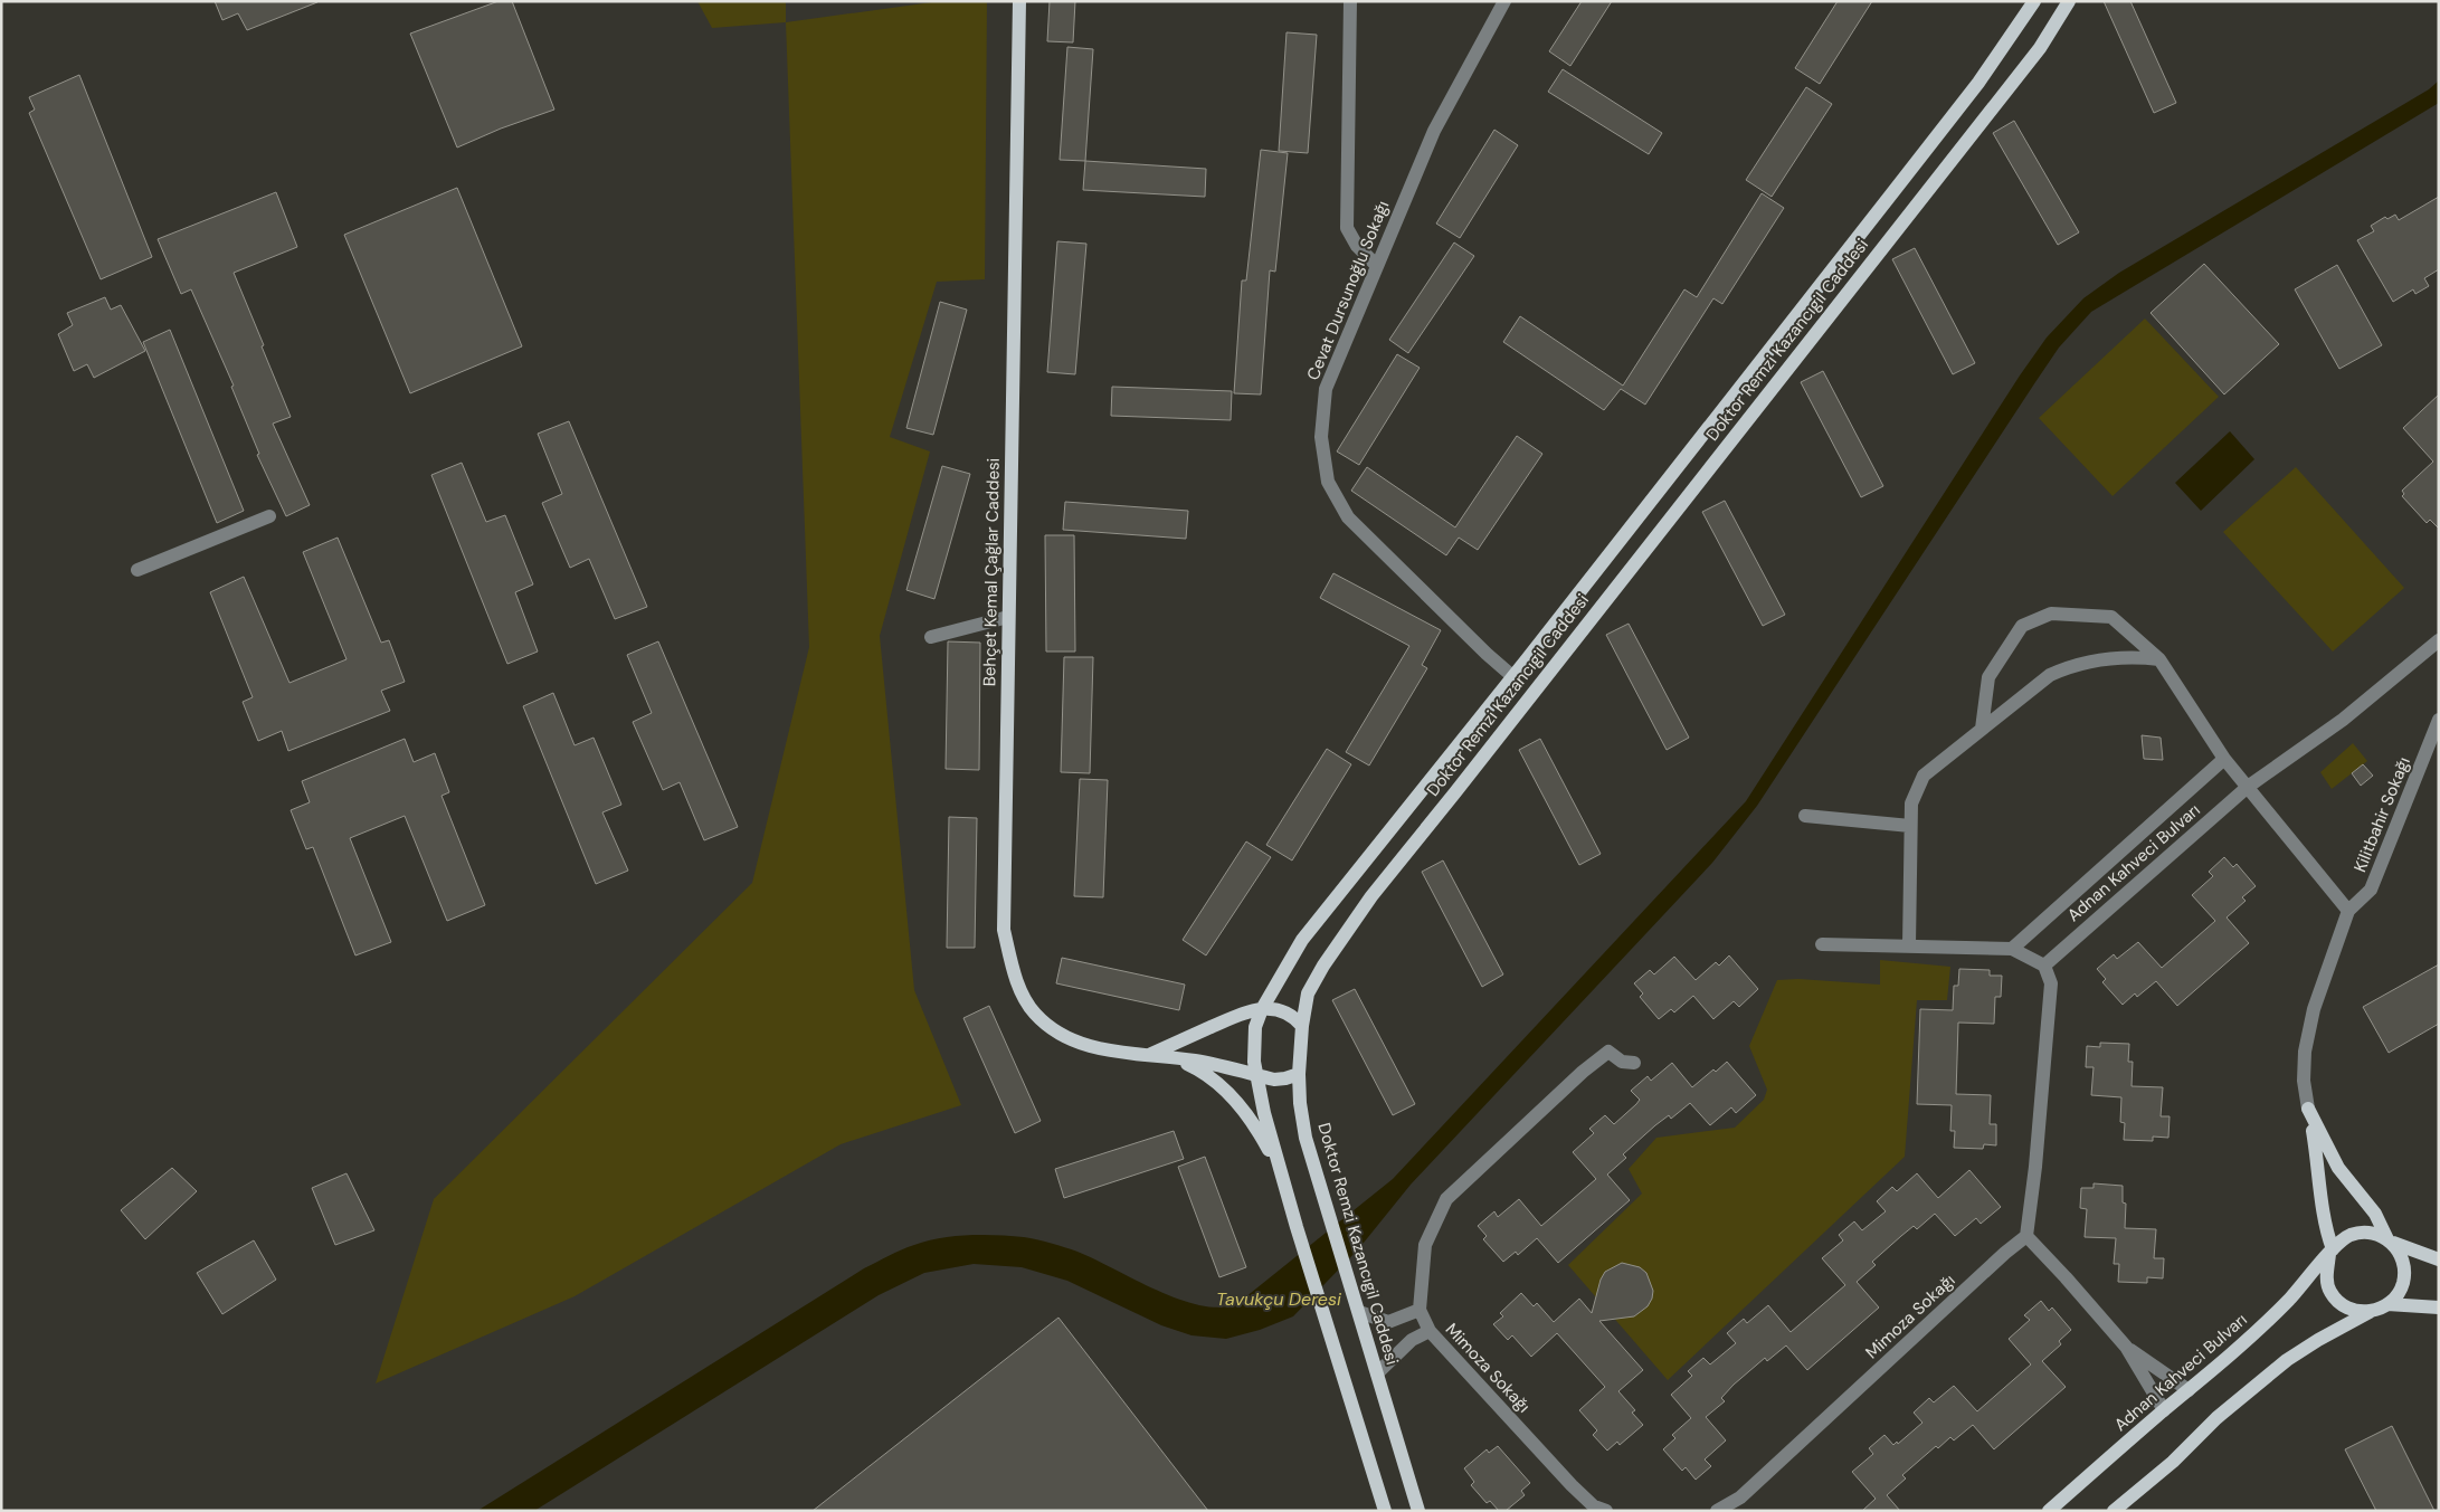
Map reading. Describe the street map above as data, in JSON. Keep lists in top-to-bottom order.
{
  "streets": {
    "main road": ["Doktor Remzi Kazancıgil Caddesi", "Behçet Kemal Çağlar Caddesi", "Adnan Kahveci Bulvarı"],
    "street": ["Cevat Dursunoğlu Sokağı", "Kilitbahir Sokağı", "Mimoza Sokağı"]
  },
  "crossings": [
    ["Cevat Dursunoğlu Sokağı", "Doktor Remzi Kazancıgil Caddesi"],
    ["Doktor Remzi Kazancıgil Caddesi", "Behçet Kemal Çağlar Caddesi"]
  ],
  "water": ["Tavukçu Deresi"]
}
